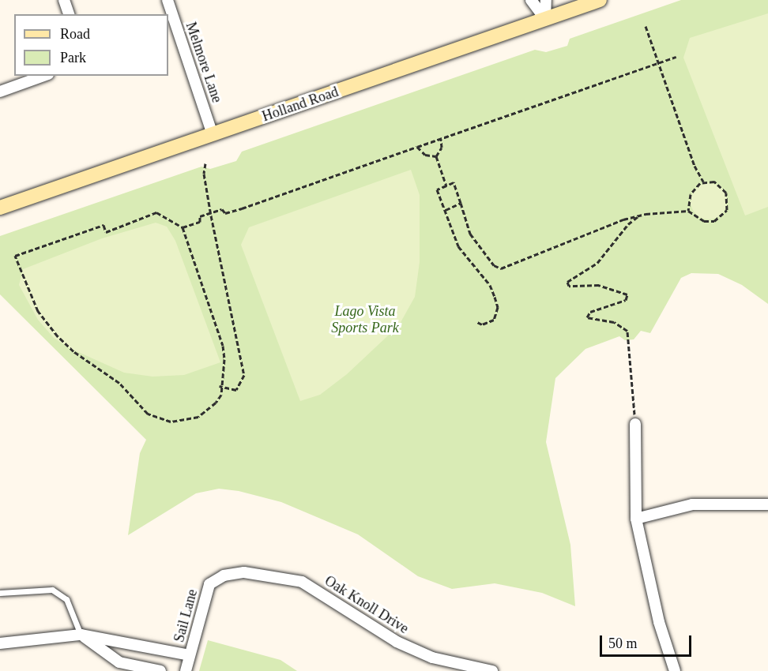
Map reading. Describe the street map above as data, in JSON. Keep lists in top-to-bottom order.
{
  "streets": {
    "main road": ["Holland Road"],
    "street": ["Melmore Lane", "Oak Knoll Drive", "Sail Lane"]
  },
  "crossings": [
    ["Melmore Lane", "Holland Road"],
    ["Oak Knoll Drive", "Sail Lane"]
  ],
  "parks": ["Lago Vista Sports Park"],
  "legend": ["Road", "Park"],
  "scale_bar": "50 m"
}
